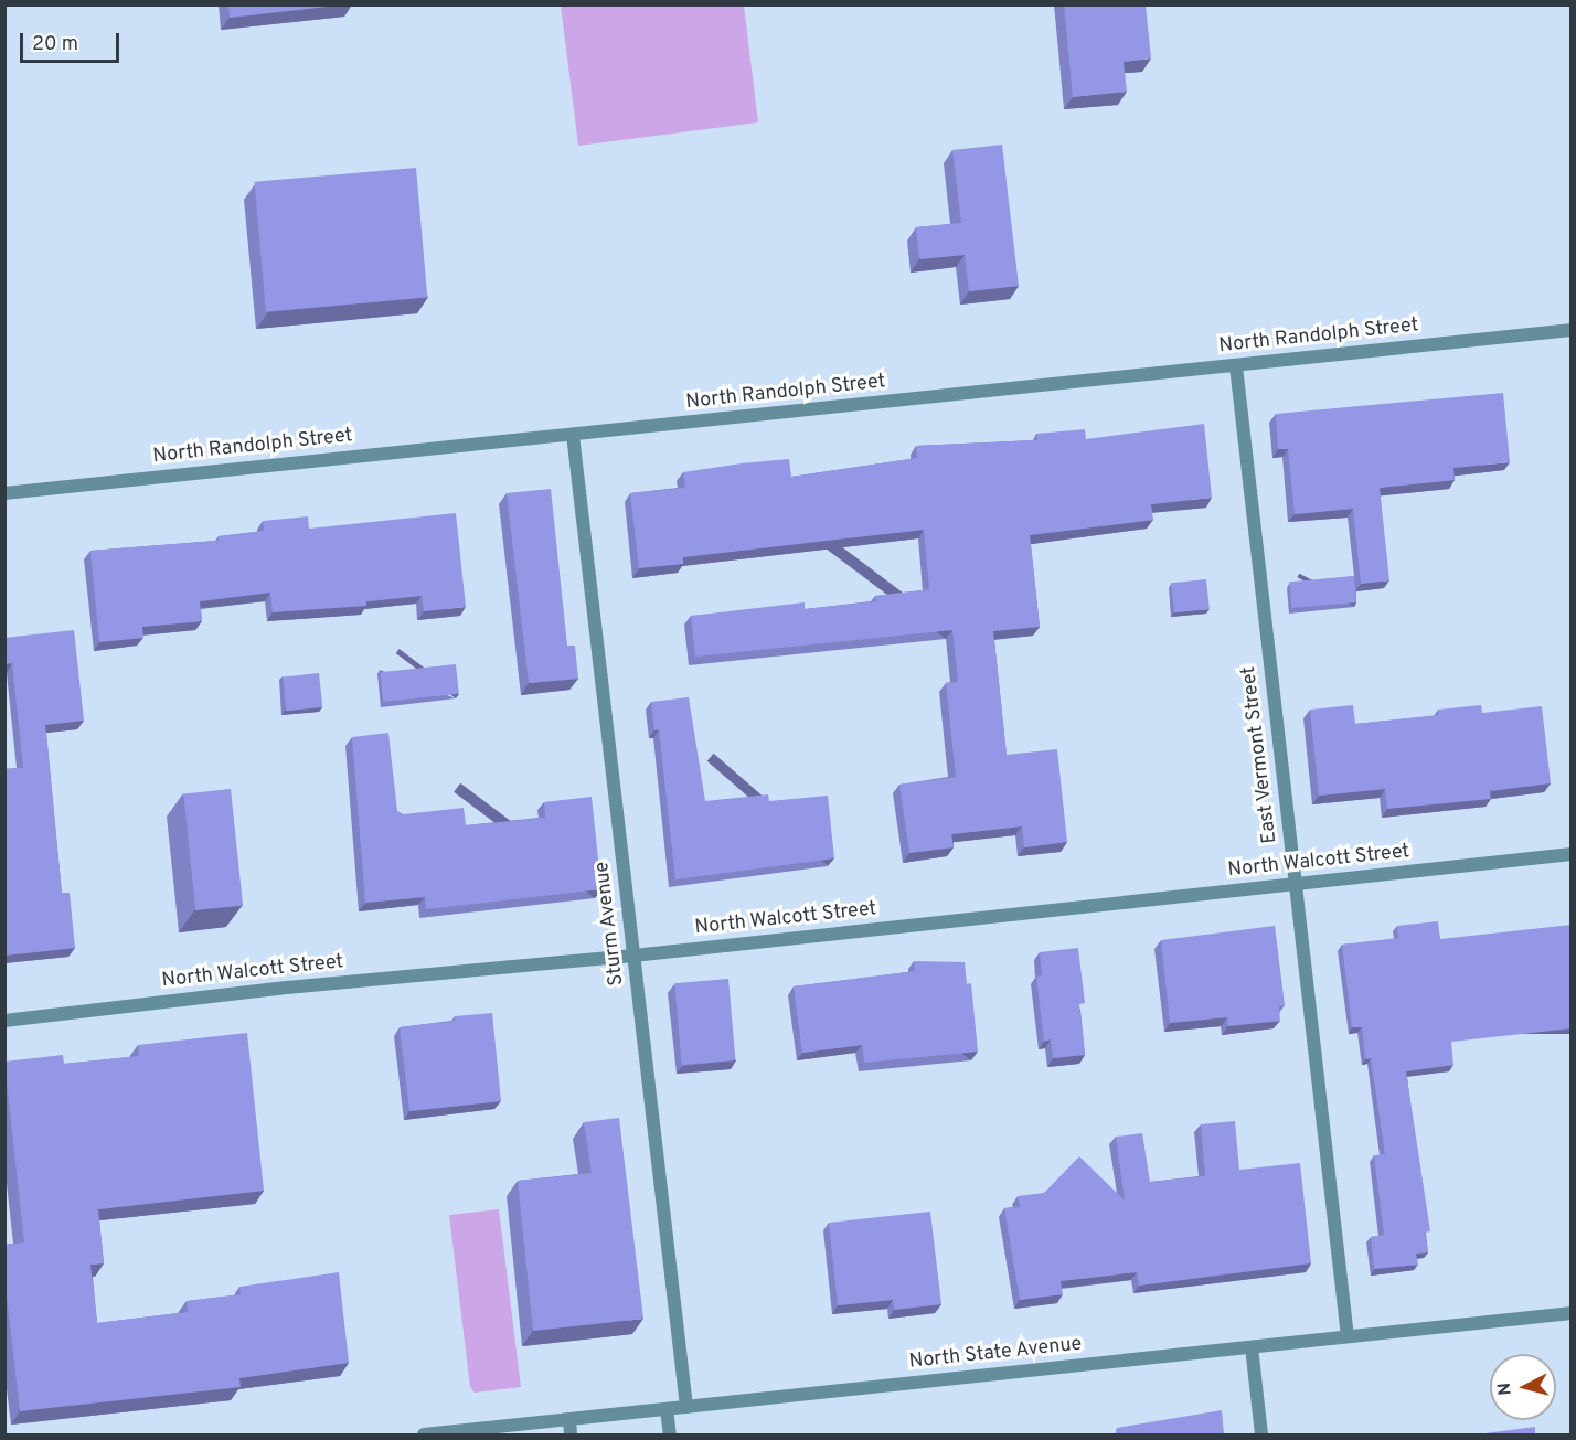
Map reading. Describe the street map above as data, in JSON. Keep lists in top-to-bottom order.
{
  "streets": {
    "street": [
      "North Randolph Street",
      "East Vermont Street",
      "North Walcott Street",
      "Sturm Avenue",
      "North State Avenue"
    ]
  },
  "crossings": [
    ["North Randolph Street", "East Vermont Street"],
    ["North Randolph Street", "Sturm Avenue"],
    ["East Vermont Street", "North Walcott Street"],
    ["East Vermont Street", "North State Avenue"],
    ["North Walcott Street", "Sturm Avenue"],
    ["Sturm Avenue", "North State Avenue"]
  ],
  "scale_bar": "20 m",
  "north": "left"
}
